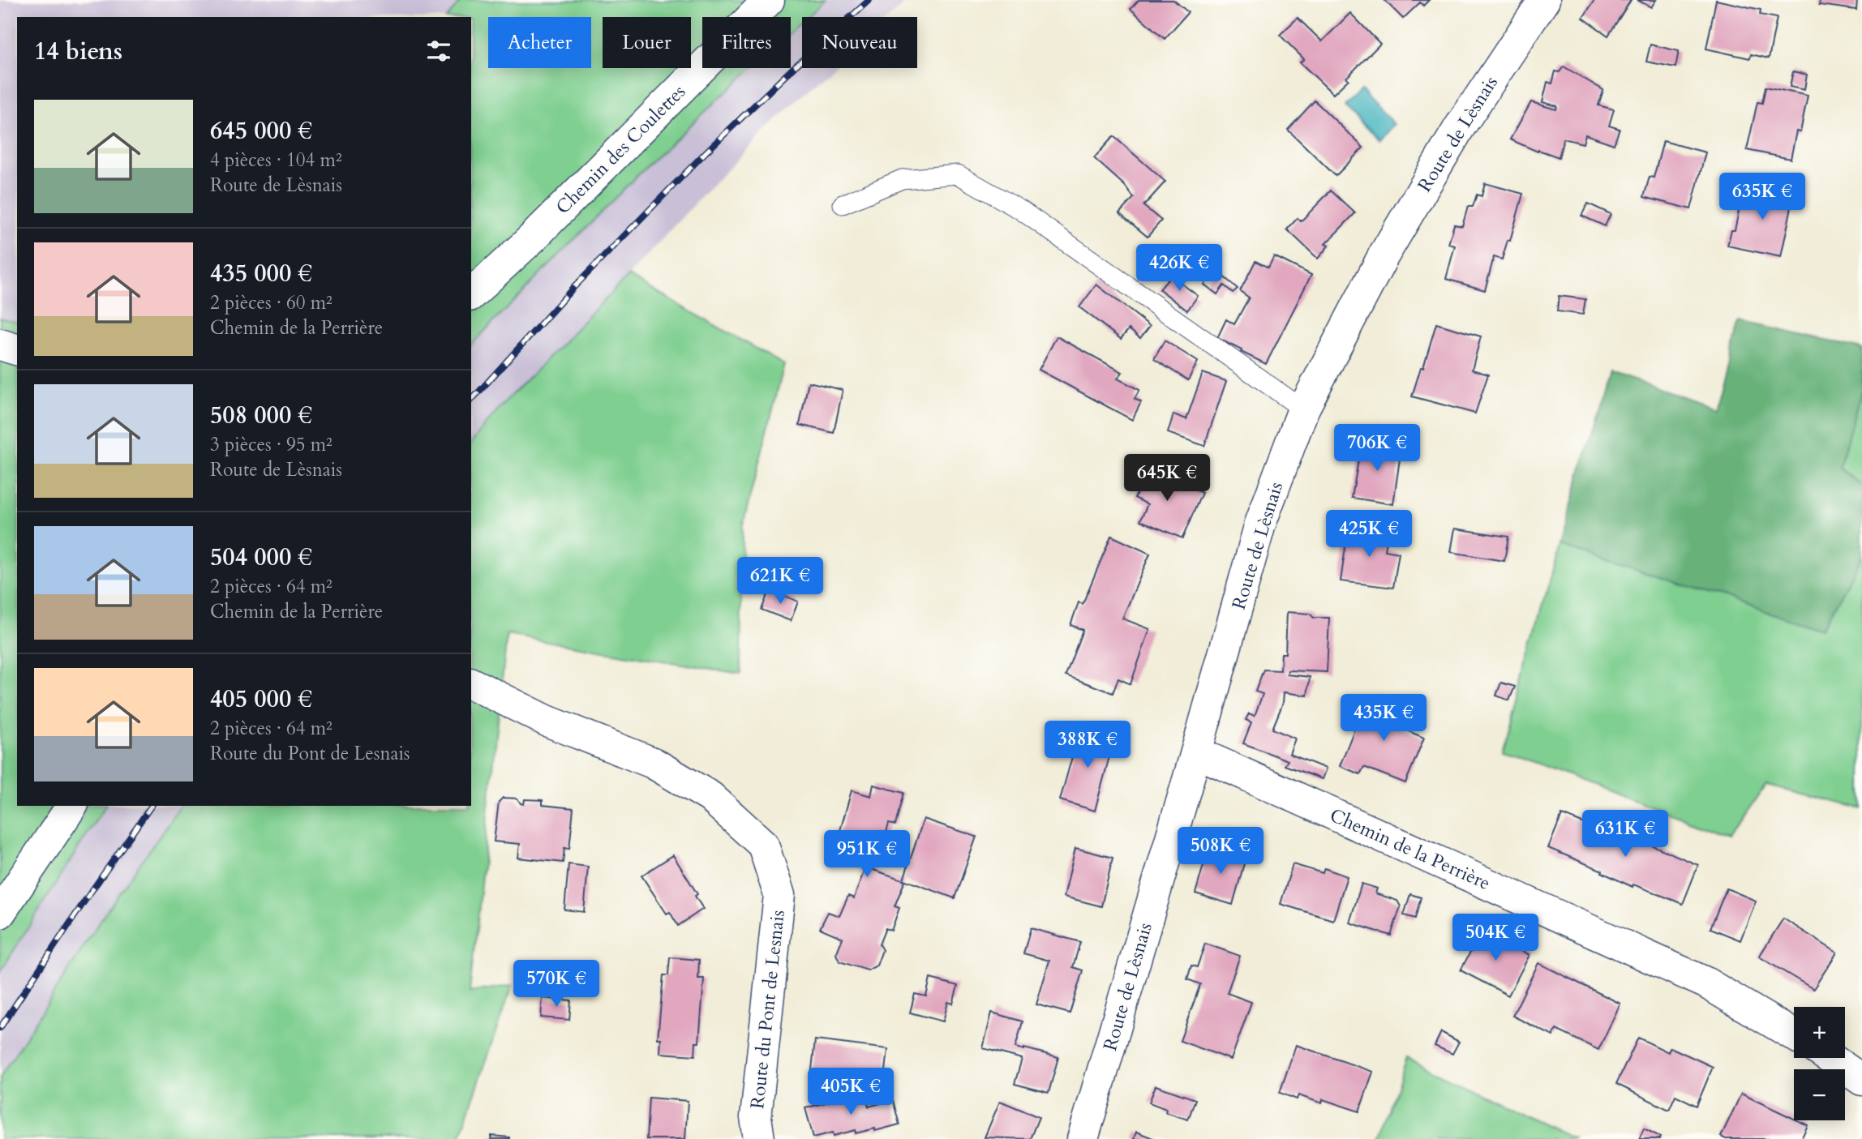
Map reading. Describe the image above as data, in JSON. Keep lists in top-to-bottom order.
{
  "streets": {
    "street": [
      "Route de Lèsnais",
      "Chemin des Coulettes",
      "Chemin de la Perrière",
      "Route du Pont de Lesnais"
    ]
  },
  "crossings": [
    ["Route de Lèsnais", "Chemin de la Perrière"]
  ],
  "page": {
    "chip": [
      "Acheter",
      "Louer",
      "Filtres",
      "Nouveau"
    ],
    "heading": "14 biens",
    "list": [
      {
        "name": "645 000 €",
        "note": "4 pièces · 104 m² · Route de Lèsnais"
      },
      {
        "name": "435 000 €",
        "note": "2 pièces · 60 m² · Chemin de la Perrière"
      },
      {
        "name": "508 000 €",
        "note": "3 pièces · 95 m² · Route de Lèsnais"
      },
      {
        "name": "504 000 €",
        "note": "2 pièces · 64 m² · Chemin de la Perrière"
      },
      {
        "name": "405 000 €",
        "note": "2 pièces · 64 m² · Route du Pont de Lesnais"
      }
    ],
    "price": [
      "635K €",
      "426K €",
      "706K €",
      "645K €",
      "425K €",
      "621K €",
      "435K €",
      "388K €",
      "631K €",
      "508K €",
      "951K €",
      "504K €",
      "570K €",
      "405K €"
    ],
    "map_buttons": ["+", "−"]
  }
}
